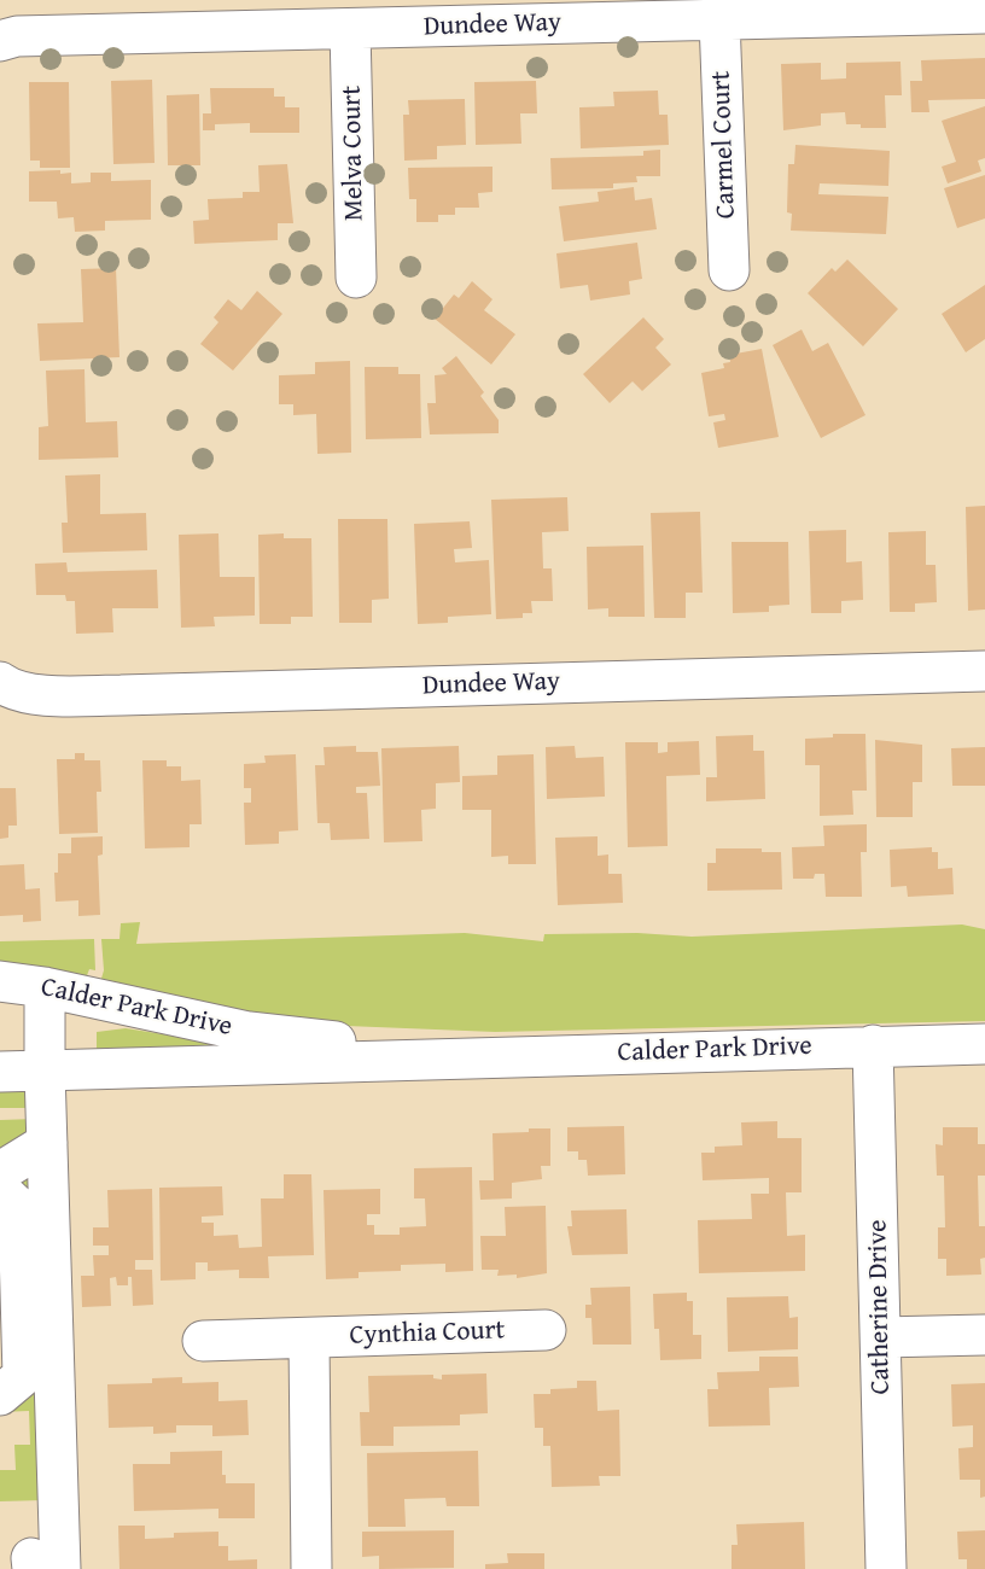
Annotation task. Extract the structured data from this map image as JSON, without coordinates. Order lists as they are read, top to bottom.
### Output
{
  "streets": {
    "street": [
      "Dundee Way",
      "Carmel Court",
      "Melva Court",
      "Calder Park Drive",
      "Catherine Drive",
      "Cynthia Court"
    ]
  },
  "crossings": [
    ["Dundee Way", "Carmel Court"],
    ["Dundee Way", "Melva Court"],
    ["Calder Park Drive", "Catherine Drive"]
  ]
}
